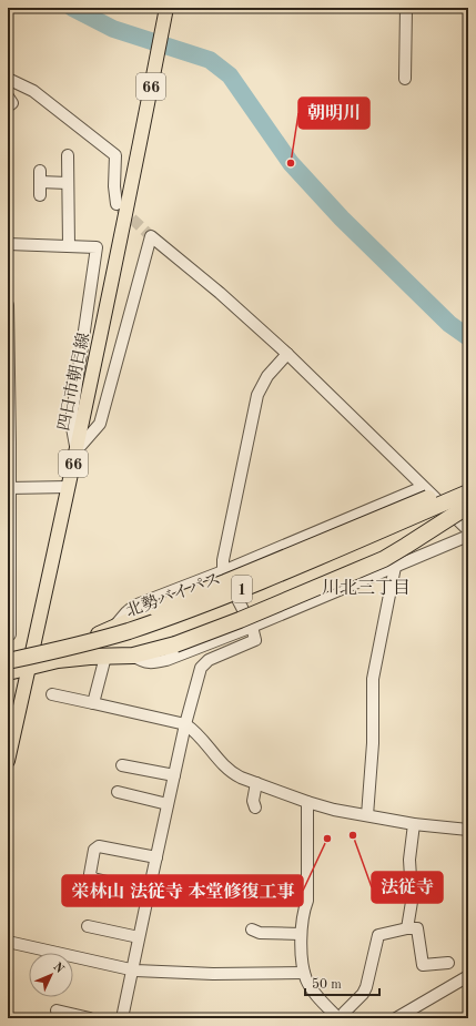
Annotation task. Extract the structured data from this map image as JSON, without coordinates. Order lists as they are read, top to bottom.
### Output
{
  "streets": {
    "highway": ["1", "北勢バイパス"],
    "main road": ["66", "四日市朝日線"]
  },
  "crossings": [
    ["四日市朝日線", "1"],
    ["1", "北勢バイパス"]
  ],
  "districts": ["川北三丁目"],
  "places": ["朝明川", "法従寺", "栄林山 法従寺 本堂修復工事"],
  "scale_bar": "50 m",
  "north": "top right"
}
